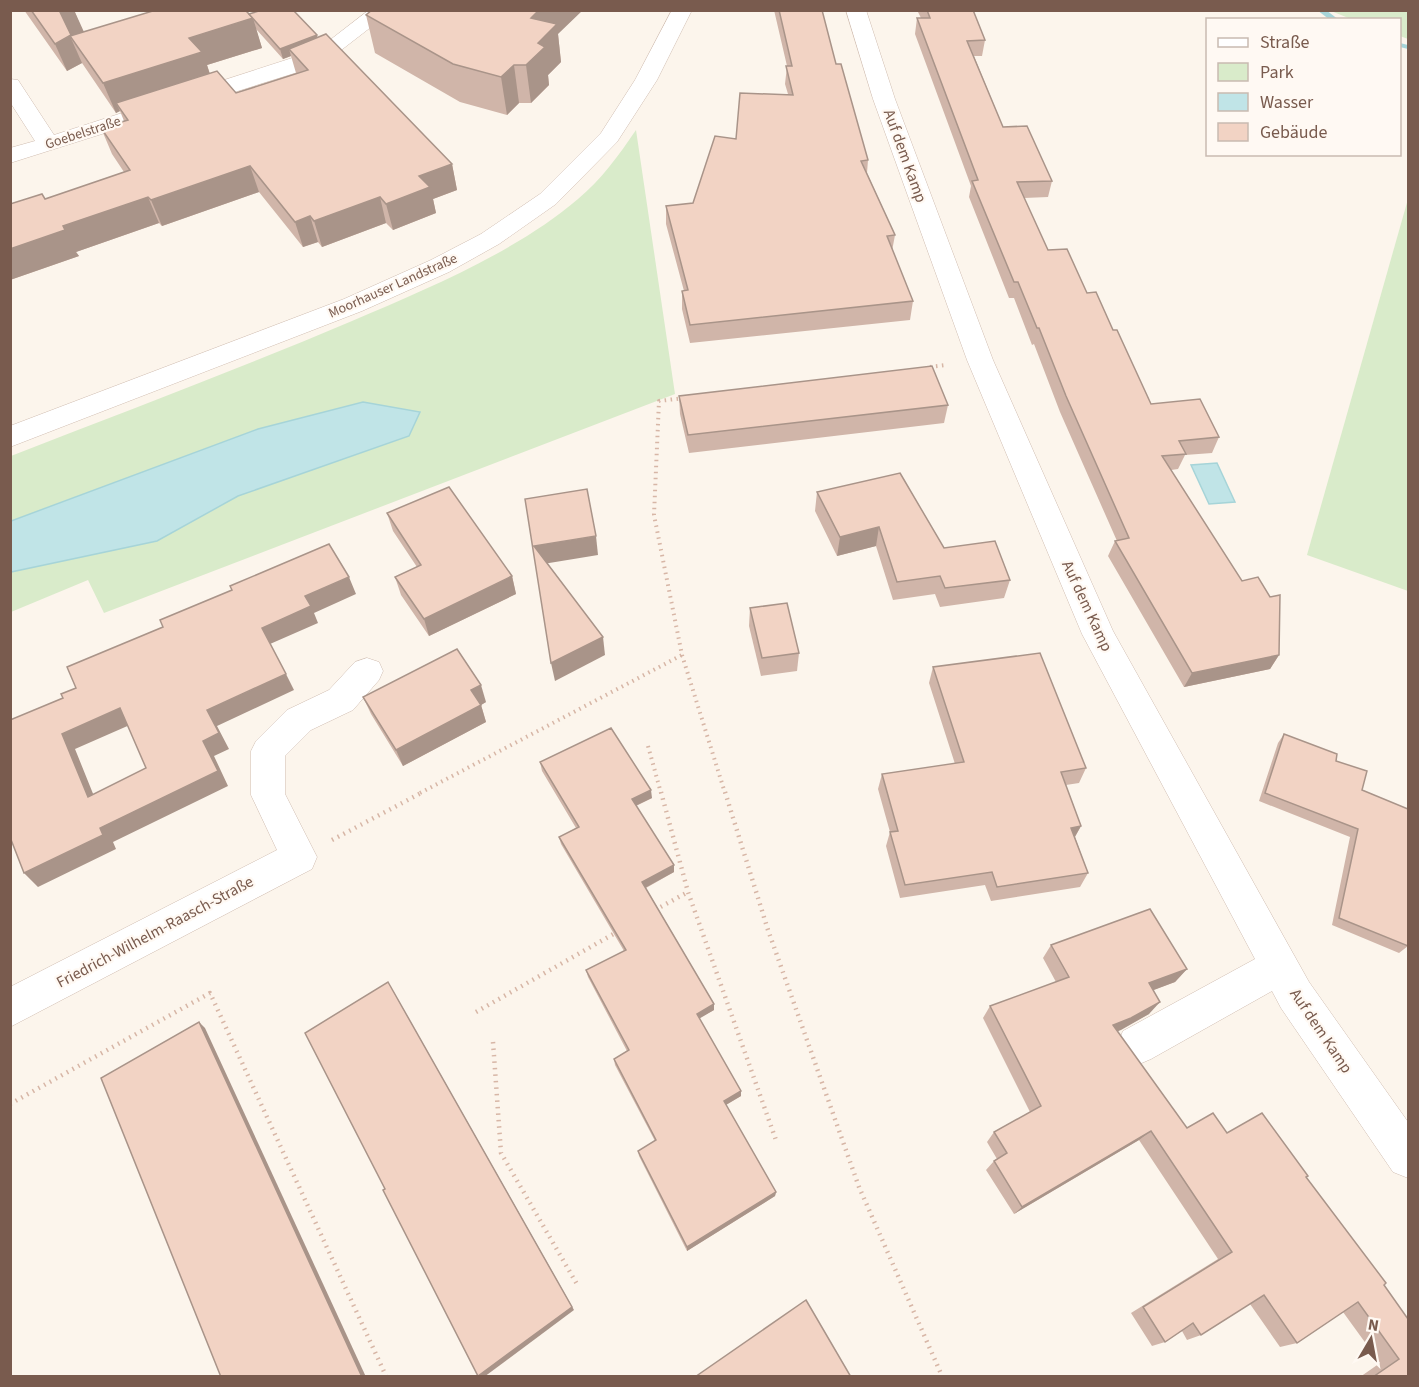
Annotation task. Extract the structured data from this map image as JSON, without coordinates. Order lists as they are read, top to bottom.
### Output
{
  "streets": {
    "street": [
      "Goebelstraße",
      "Auf dem Kamp",
      "Moorhauser Landstraße",
      "Friedrich-Wilhelm-Raasch-Straße"
    ]
  },
  "legend": [
    "Straße",
    "Park",
    "Wasser",
    "Gebäude"
  ],
  "north": "top"
}
